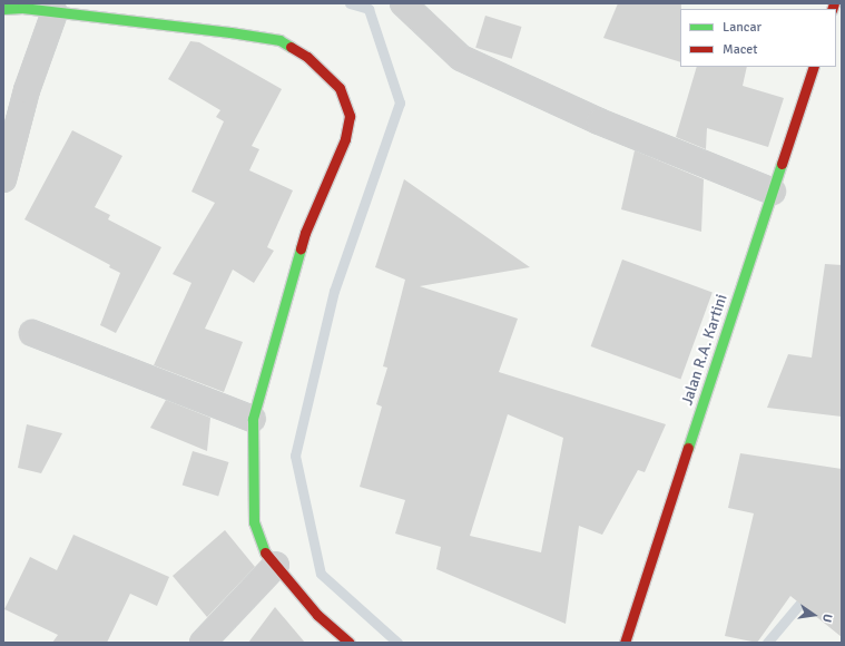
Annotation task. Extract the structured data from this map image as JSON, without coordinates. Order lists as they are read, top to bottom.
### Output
{
  "streets": {
    "street": ["Jalan R.A. Kartini"]
  },
  "legend": ["Lancar", "Macet"],
  "north": "right"
}
